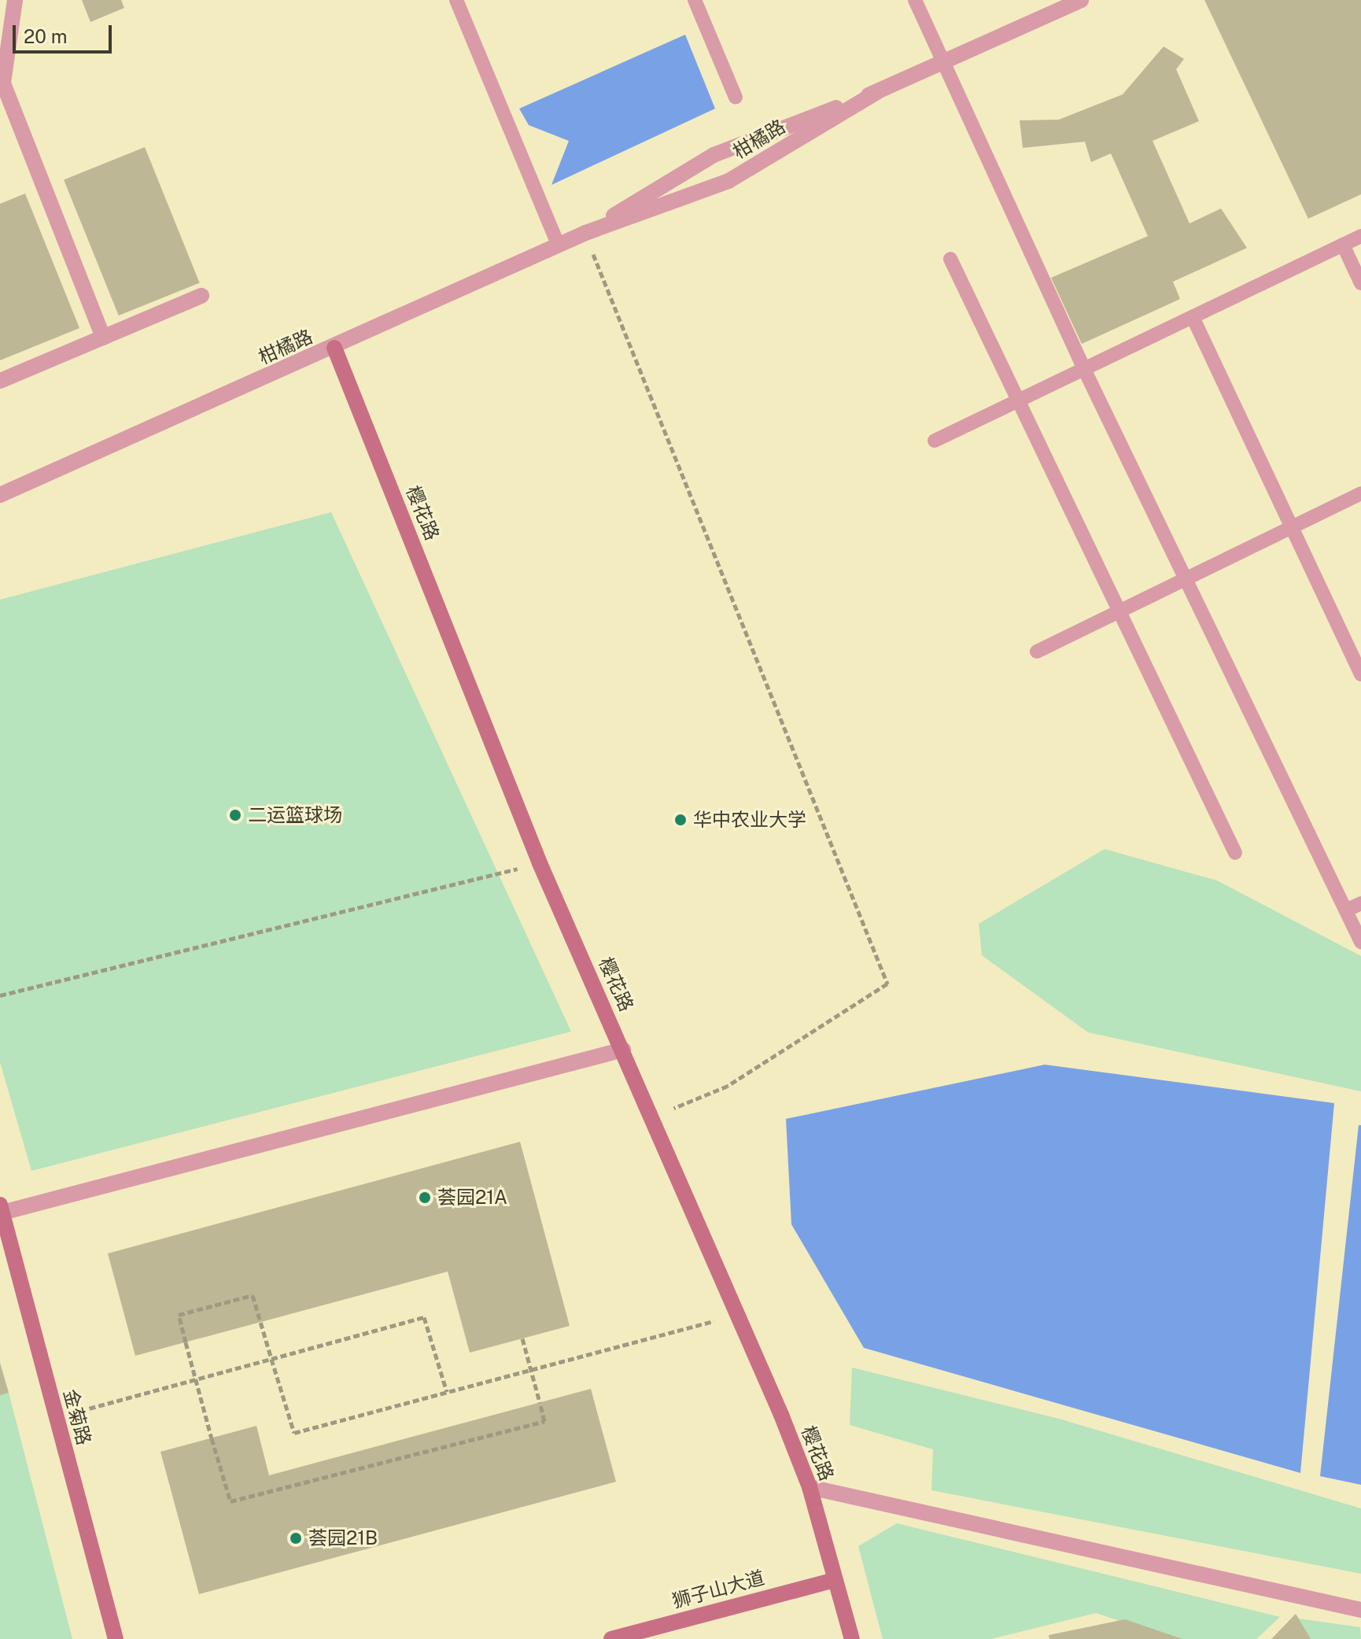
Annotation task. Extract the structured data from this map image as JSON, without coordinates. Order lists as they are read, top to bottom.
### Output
{
  "streets": {
    "street": [
      "柑橘路",
      "樱花路",
      "金菊路",
      "狮子山大道"
    ]
  },
  "crossings": [
    ["柑橘路", "樱花路"],
    ["樱花路", "狮子山大道"]
  ],
  "places": [
    "二运篮球场",
    "华中农业大学",
    "荟园21A",
    "荟园21B"
  ],
  "scale_bar": "20 m"
}
